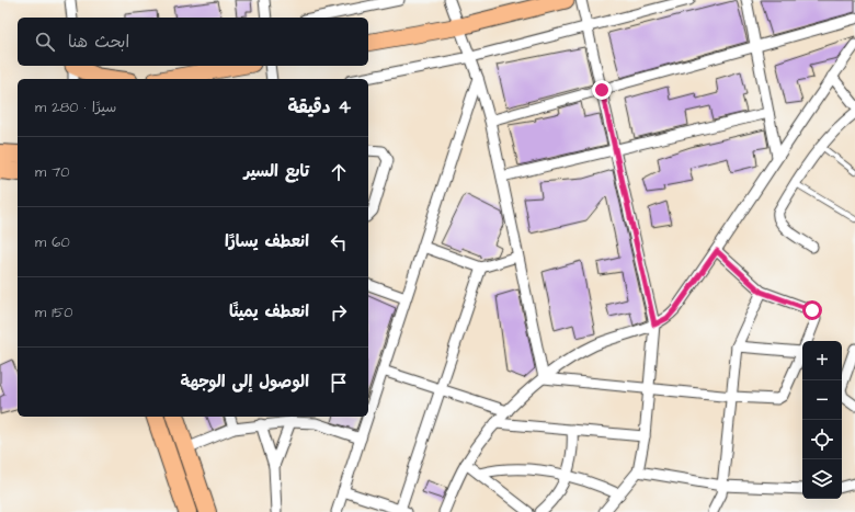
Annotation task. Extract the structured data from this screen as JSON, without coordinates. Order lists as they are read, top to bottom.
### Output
{
  "page": {
    "search": "ابحث هنا",
    "heading": ["4 دقيقة", "سيرًا · 280 m"],
    "list": [
      ["تابع السير", "70 m"],
      ["انعطف يسارًا", "60 m"],
      ["انعطف يمينًا", "150 m"],
      "الوصول إلى الوجهة"
    ],
    "map_buttons": ["+", "−"]
  }
}
